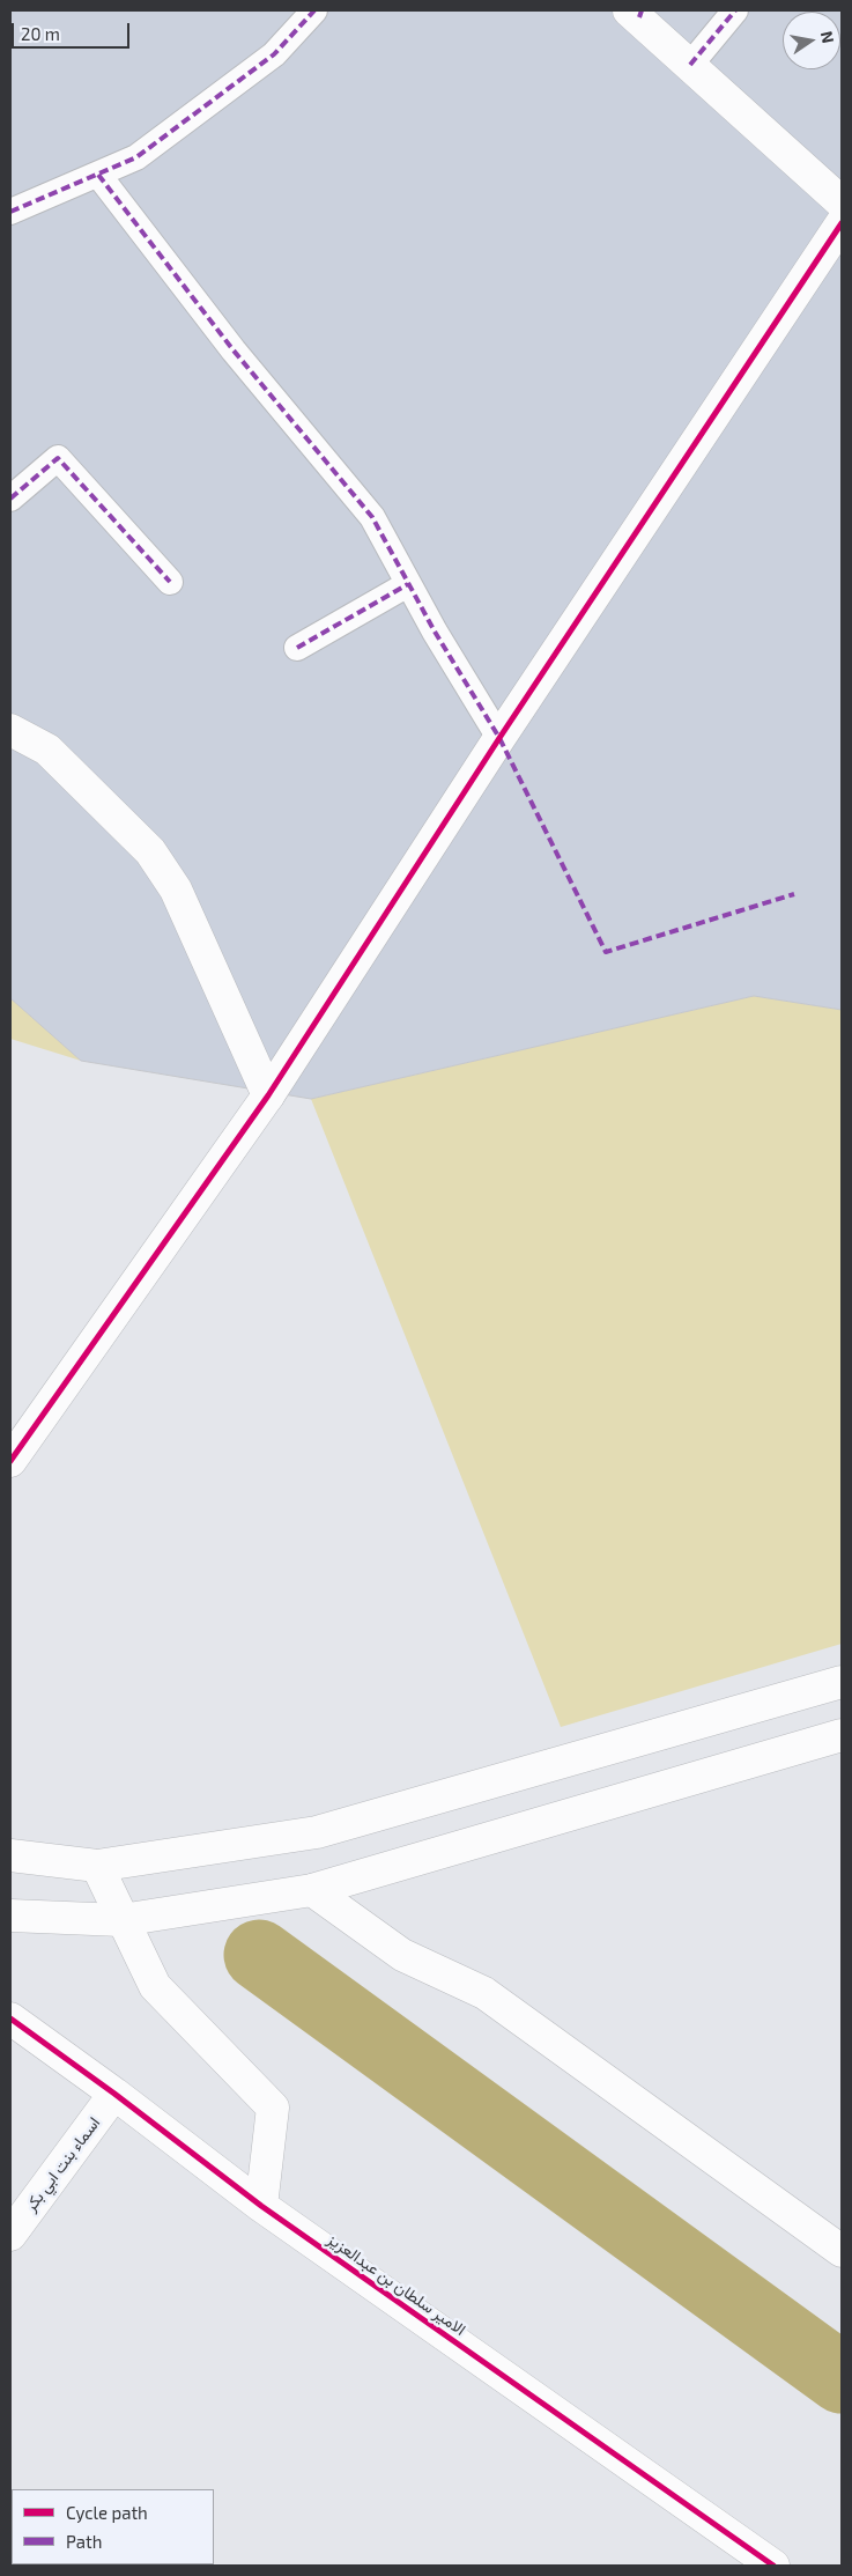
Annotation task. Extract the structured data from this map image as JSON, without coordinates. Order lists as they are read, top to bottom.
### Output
{
  "streets": {
    "street": ["اسماء بنت ابي بكر", "الامير سلطان بن عبدالعزيز"]
  },
  "crossings": [
    ["اسماء بنت ابي بكر", "الامير سلطان بن عبدالعزيز"]
  ],
  "legend": ["Cycle path", "Path"],
  "scale_bar": "20 m",
  "north": "right"
}
